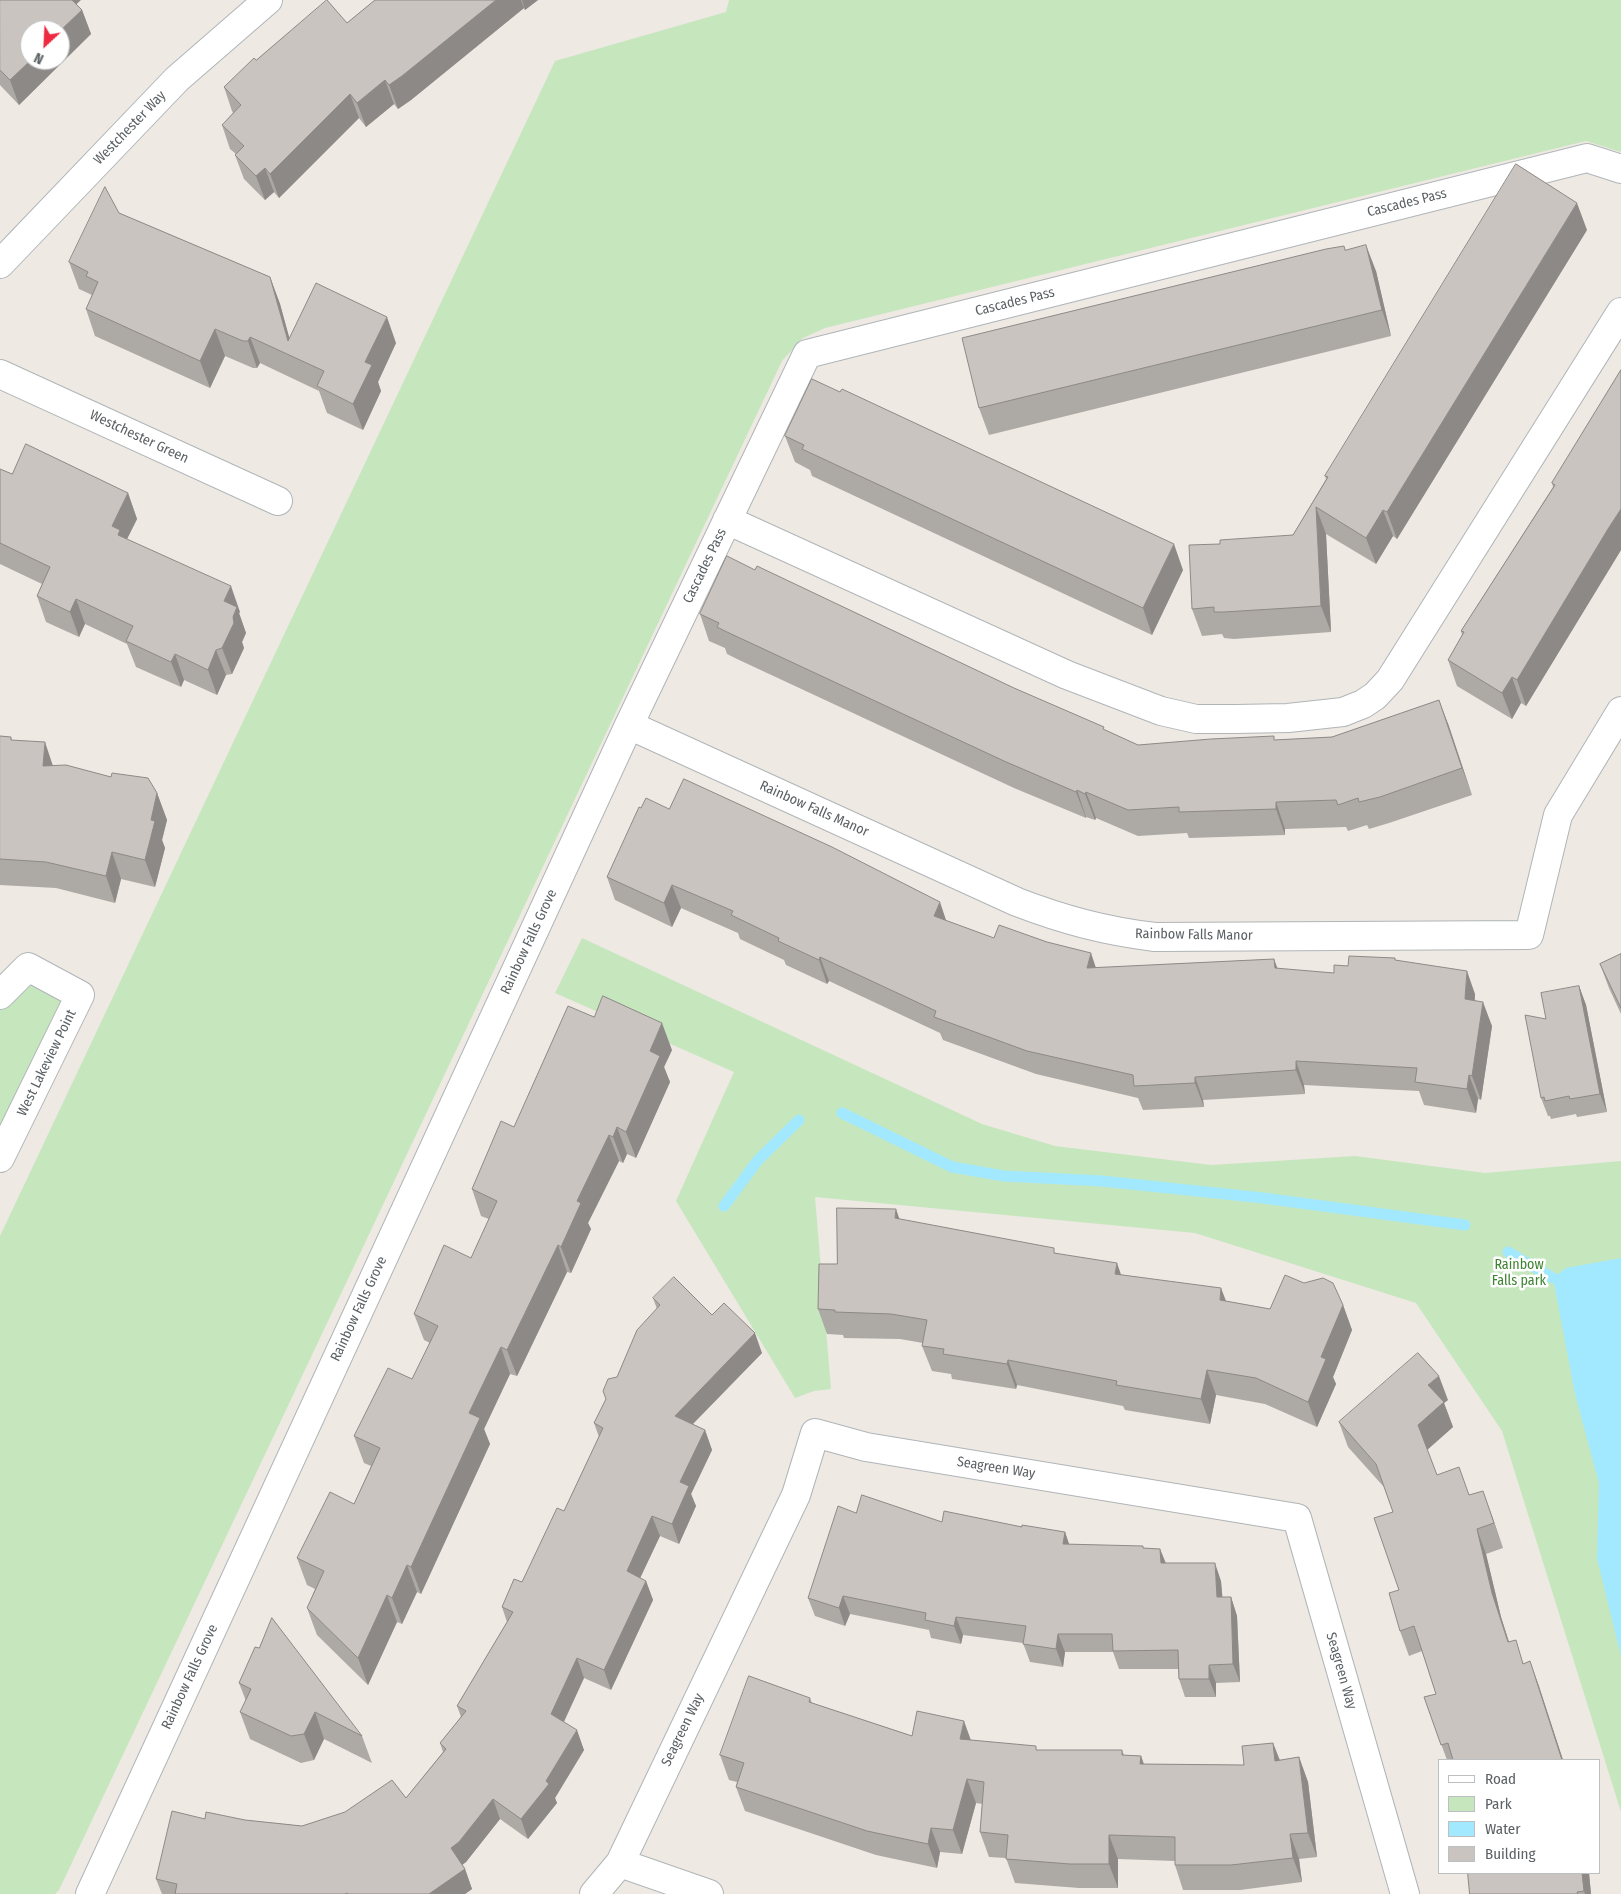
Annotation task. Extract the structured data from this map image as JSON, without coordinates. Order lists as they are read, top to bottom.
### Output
{
  "streets": {
    "street": [
      "Westchester Way",
      "Cascades Pass",
      "Westchester Green",
      "Rainbow Falls Manor",
      "Rainbow Falls Grove",
      "West Lakeview Point",
      "Seagreen Way"
    ]
  },
  "crossings": [
    ["Cascades Pass", "Rainbow Falls Manor"],
    ["Cascades Pass", "Rainbow Falls Grove"],
    ["Rainbow Falls Manor", "Rainbow Falls Grove"]
  ],
  "parks": ["Rainbow Falls park"],
  "legend": [
    "Road",
    "Park",
    "Water",
    "Building"
  ],
  "north": "bottom left"
}
